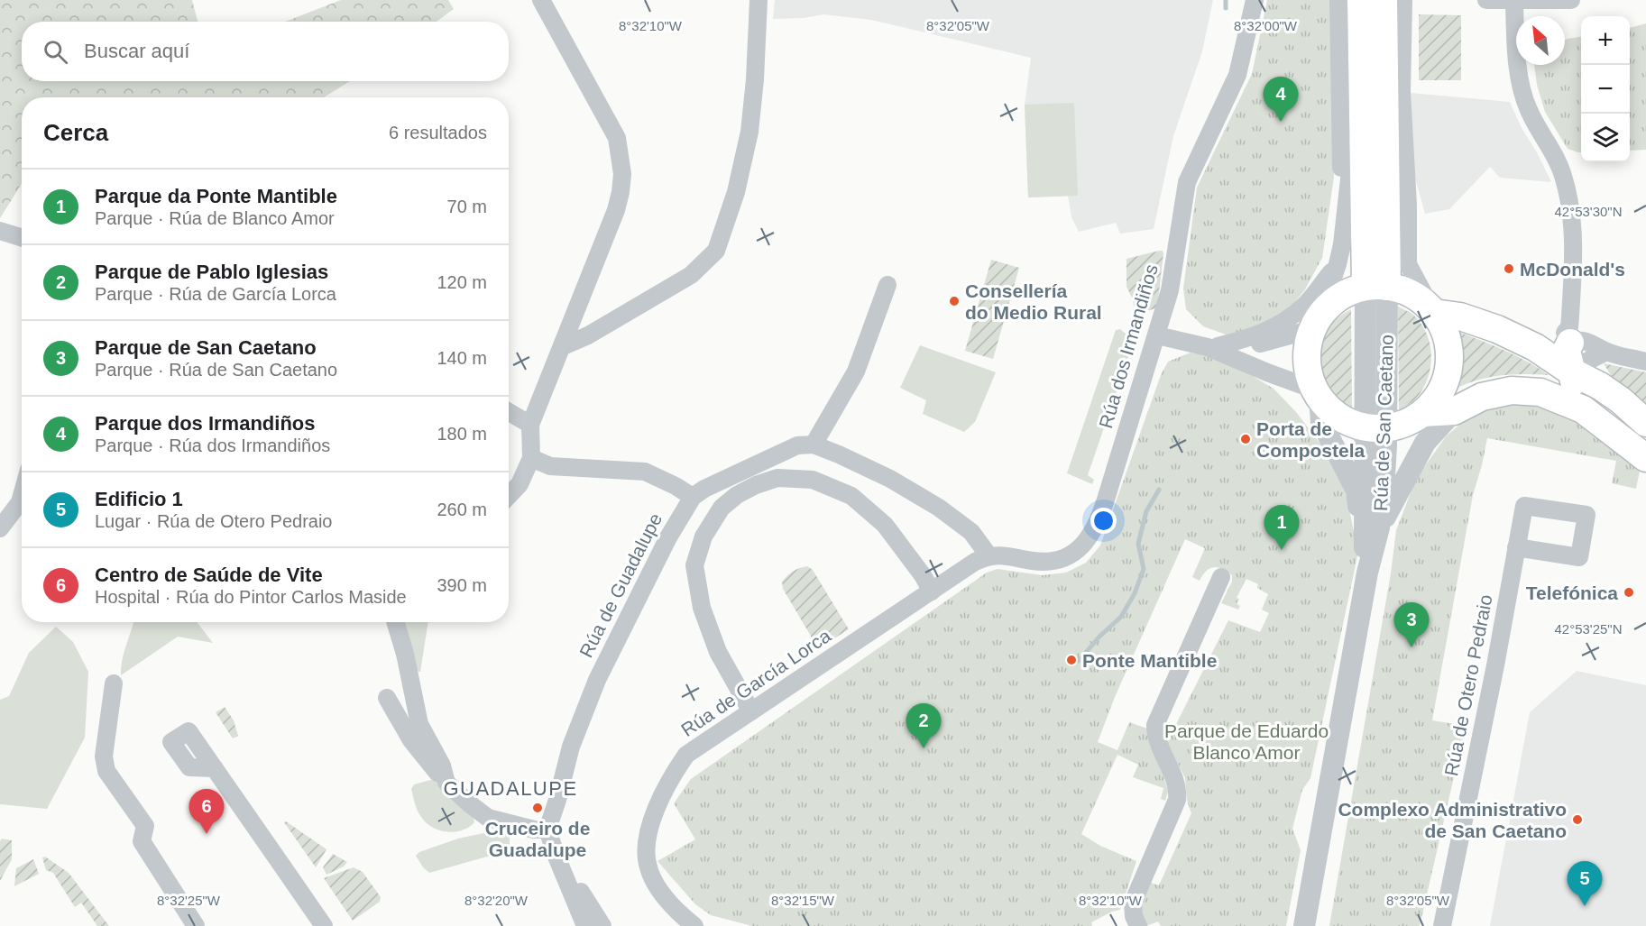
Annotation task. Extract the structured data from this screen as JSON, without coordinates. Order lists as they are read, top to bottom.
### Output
{
  "streets": {
    "street": [
      "Rúa dos Irmandiños",
      "Rúa de San Caetano",
      "Rúa de Guadalupe",
      "Rúa de García Lorca",
      "Rúa de Otero Pedraio"
    ]
  },
  "crossings": [
    ["Rúa dos Irmandiños", "Rúa de García Lorca"]
  ],
  "districts": ["GUADALUPE"],
  "parks": ["Parque de Eduardo Blanco Amor"],
  "places": [
    "McDonald's",
    "Consellería do Medio Rural",
    "Porta de Compostela",
    "Telefónica",
    "Ponte Mantible",
    "Cruceiro de Guadalupe",
    "Complexo Administrativo de San Caetano"
  ],
  "north": "top left",
  "page": {
    "map_buttons": ["+", "−"],
    "search": "Buscar aquí",
    "pins": [
      "4",
      "1",
      "3",
      "2",
      "6",
      "5"
    ],
    "heading": ["Cerca", "6 resultados"],
    "list": [
      {
        "mark": "1",
        "name": "Parque da Ponte Mantible",
        "note": "Parque · Rúa de Blanco Amor",
        "value": "70 m"
      },
      {
        "mark": "2",
        "name": "Parque de Pablo Iglesias",
        "note": "Parque · Rúa de García Lorca",
        "value": "120 m"
      },
      {
        "mark": "3",
        "name": "Parque de San Caetano",
        "note": "Parque · Rúa de San Caetano",
        "value": "140 m"
      },
      {
        "mark": "4",
        "name": "Parque dos Irmandiños",
        "note": "Parque · Rúa dos Irmandiños",
        "value": "180 m"
      },
      {
        "mark": "5",
        "name": "Edificio 1",
        "note": "Lugar · Rúa de Otero Pedraio",
        "value": "260 m"
      },
      {
        "mark": "6",
        "name": "Centro de Saúde de Vite",
        "note": "Hospital · Rúa do Pintor Carlos Maside",
        "value": "390 m"
      }
    ]
  },
  "coordinates": [
    "8°32'10\"W",
    "8°32'05\"W",
    "8°32'00\"W",
    "42°53'30\"N",
    "42°53'25\"N",
    "8°32'25\"W",
    "8°32'20\"W",
    "8°32'15\"W"
  ]
}
